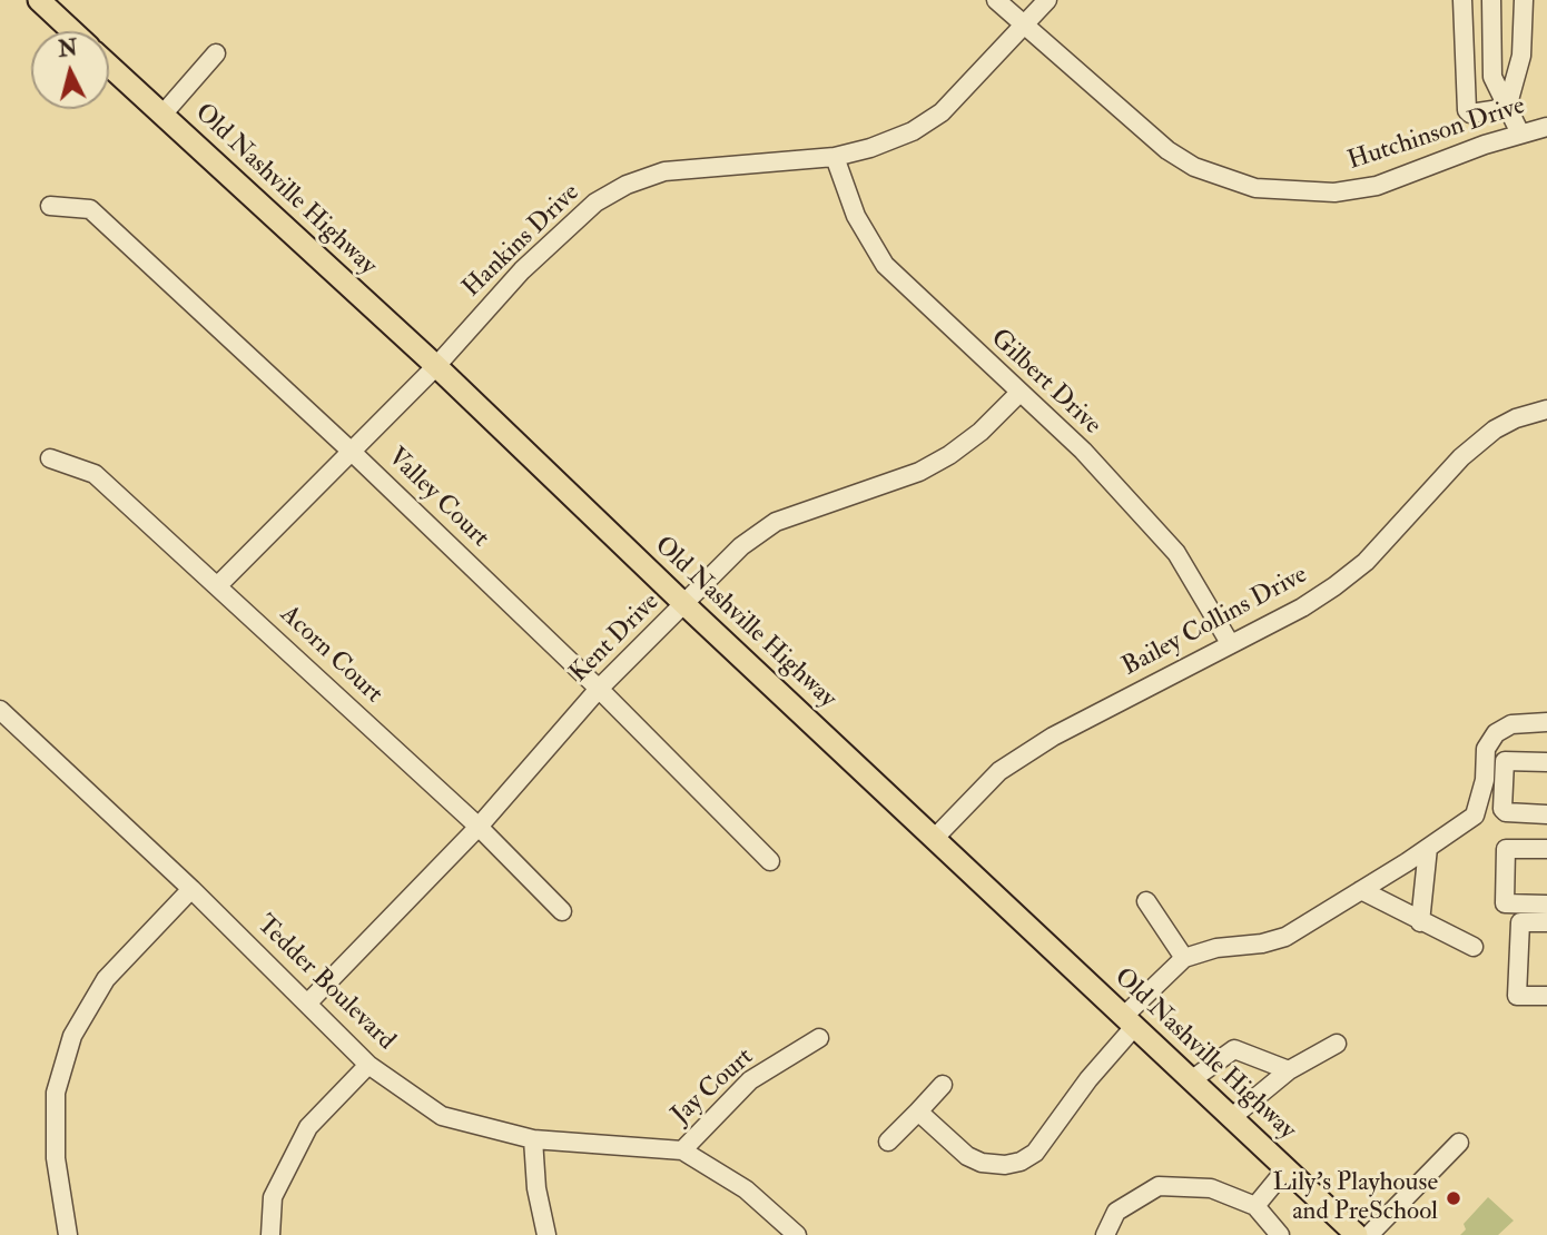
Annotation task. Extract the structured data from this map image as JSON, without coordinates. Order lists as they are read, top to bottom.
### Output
{
  "streets": {
    "main road": ["Old Nashville Highway"],
    "street": [
      "Hutchinson Drive",
      "Hankins Drive",
      "Gilbert Drive",
      "Valley Court",
      "Bailey Collins Drive",
      "Kent Drive",
      "Acorn Court",
      "Tedder Boulevard",
      "Jay Court"
    ]
  },
  "crossings": [
    ["Hutchinson Drive", "Hankins Drive"],
    ["Old Nashville Highway", "Hankins Drive"],
    ["Old Nashville Highway", "Bailey Collins Drive"],
    ["Old Nashville Highway", "Kent Drive"],
    ["Hankins Drive", "Gilbert Drive"],
    ["Hankins Drive", "Valley Court"],
    ["Hankins Drive", "Acorn Court"],
    ["Gilbert Drive", "Bailey Collins Drive"],
    ["Gilbert Drive", "Kent Drive"],
    ["Valley Court", "Kent Drive"],
    ["Kent Drive", "Acorn Court"],
    ["Kent Drive", "Tedder Boulevard"],
    ["Tedder Boulevard", "Jay Court"]
  ],
  "places": ["Lily's Playhouse and PreSchool"],
  "north": "top"
}
